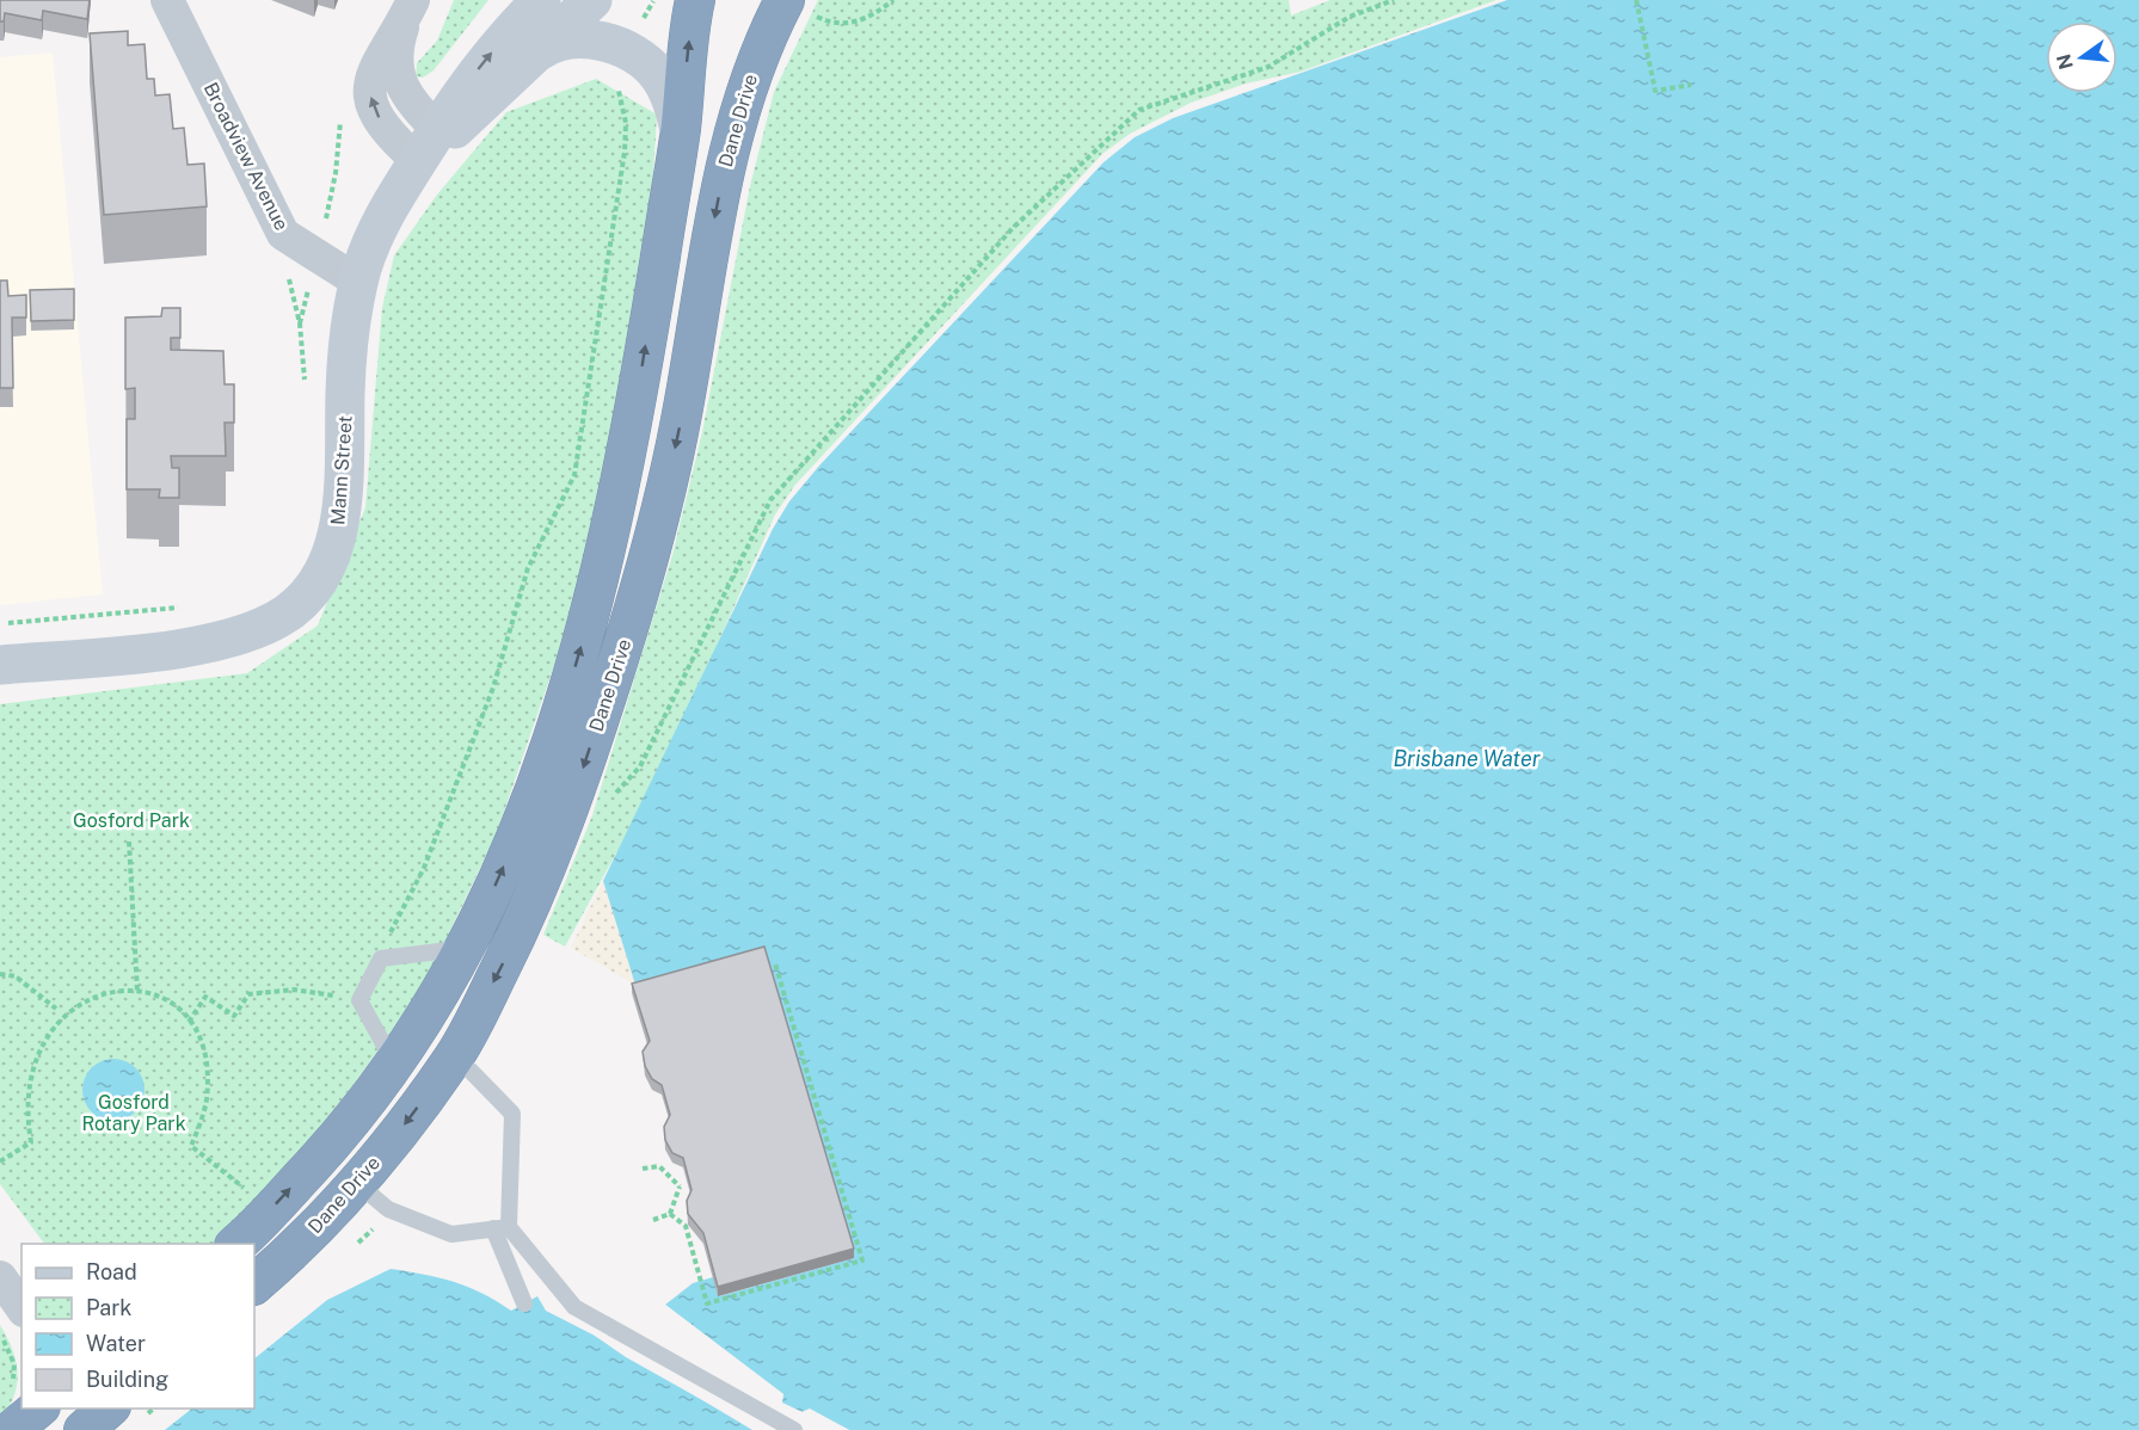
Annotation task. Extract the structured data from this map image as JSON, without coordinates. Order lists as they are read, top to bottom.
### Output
{
  "streets": {
    "highway": ["Dane Drive"],
    "street": ["Broadview Avenue", "Mann Street"]
  },
  "crossings": [
    ["Broadview Avenue", "Mann Street"]
  ],
  "water": ["Brisbane Water"],
  "parks": ["Gosford Park", "Gosford Rotary Park"],
  "legend": [
    "Road",
    "Park",
    "Water",
    "Building"
  ],
  "north": "left"
}
